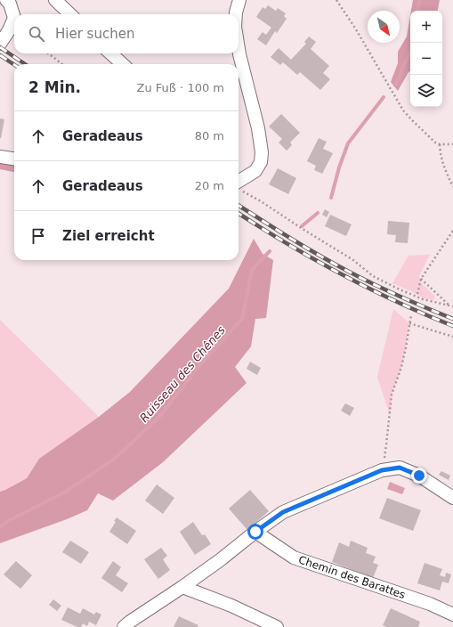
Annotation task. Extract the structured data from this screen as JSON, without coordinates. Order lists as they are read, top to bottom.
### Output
{
  "streets": {
    "street": ["Chemin des Barattes"]
  },
  "water": ["Ruisseau des Chênes"],
  "north": "bottom right",
  "page": {
    "map_buttons": ["+", "−"],
    "search": "Hier suchen",
    "heading": ["2 Min.", "Zu Fuß · 100 m"],
    "list": [
      ["Geradeaus", "80 m"],
      ["Geradeaus", "20 m"],
      "Ziel erreicht"
    ]
  }
}
